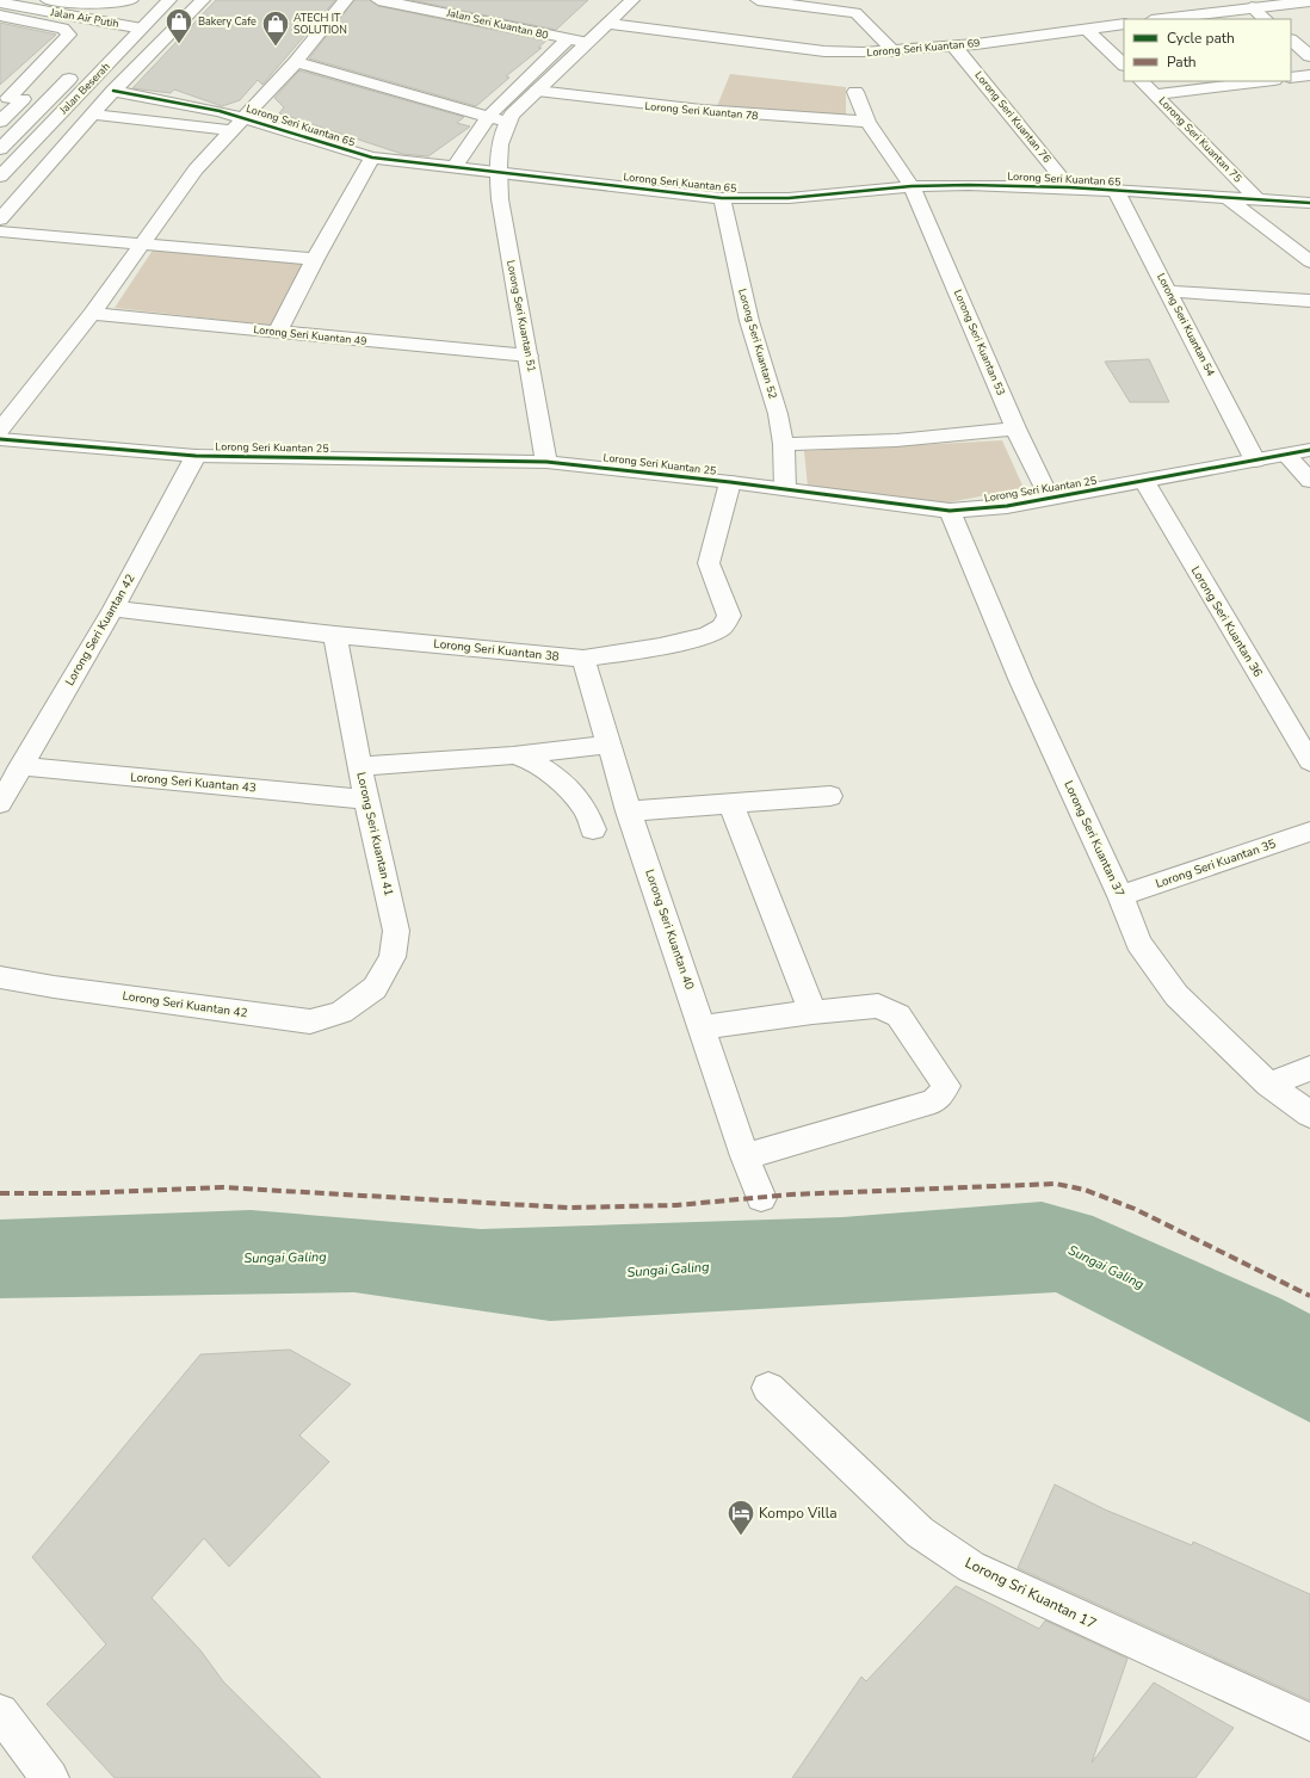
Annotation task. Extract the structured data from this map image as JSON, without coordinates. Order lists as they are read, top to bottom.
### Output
{
  "streets": {
    "main road": [
      "Jalan Air Putih",
      "Jalan Seri Kuantan 80",
      "Lorong Seri Kuantan 69",
      "Jalan Beserah",
      "Lorong Seri Kuantan 78",
      "Lorong Seri Kuantan 76",
      "Lorong Seri Kuantan 65",
      "Lorong Seri Kuantan 75",
      "Lorong Seri Kuantan 51",
      "Lorong Seri Kuantan 54",
      "Lorong Seri Kuantan 49",
      "Lorong Seri Kuantan 53",
      "Lorong Seri Kuantan 52",
      "Lorong Seri Kuantan 25",
      "Lorong Seri Kuantan 36",
      "Lorong Seri Kuantan 42",
      "Lorong Seri Kuantan 38",
      "Lorong Seri Kuantan 43",
      "Lorong Seri Kuantan 41",
      "Lorong Seri Kuantan 37",
      "Lorong Seri Kuantan 35",
      "Lorong Seri Kuantan 40",
      "Lorong Sri Kuantan 17"
    ]
  },
  "crossings": [
    ["Jalan Air Putih", "Jalan Beserah"],
    ["Lorong Seri Kuantan 69", "Lorong Seri Kuantan 76"],
    ["Lorong Seri Kuantan 78", "Lorong Seri Kuantan 53"],
    ["Lorong Seri Kuantan 76", "Lorong Seri Kuantan 65"],
    ["Lorong Seri Kuantan 65", "Lorong Seri Kuantan 75"],
    ["Lorong Seri Kuantan 65", "Lorong Seri Kuantan 51"],
    ["Lorong Seri Kuantan 65", "Lorong Seri Kuantan 54"],
    ["Lorong Seri Kuantan 65", "Lorong Seri Kuantan 53"],
    ["Lorong Seri Kuantan 65", "Lorong Seri Kuantan 52"],
    ["Lorong Seri Kuantan 51", "Lorong Seri Kuantan 49"],
    ["Lorong Seri Kuantan 51", "Lorong Seri Kuantan 25"],
    ["Lorong Seri Kuantan 54", "Lorong Seri Kuantan 25"],
    ["Lorong Seri Kuantan 53", "Lorong Seri Kuantan 25"],
    ["Lorong Seri Kuantan 52", "Lorong Seri Kuantan 25"],
    ["Lorong Seri Kuantan 25", "Lorong Seri Kuantan 36"],
    ["Lorong Seri Kuantan 25", "Lorong Seri Kuantan 42"],
    ["Lorong Seri Kuantan 25", "Lorong Seri Kuantan 38"],
    ["Lorong Seri Kuantan 25", "Lorong Seri Kuantan 37"],
    ["Lorong Seri Kuantan 42", "Lorong Seri Kuantan 38"],
    ["Lorong Seri Kuantan 42", "Lorong Seri Kuantan 43"],
    ["Lorong Seri Kuantan 42", "Lorong Seri Kuantan 41"],
    ["Lorong Seri Kuantan 38", "Lorong Seri Kuantan 41"],
    ["Lorong Seri Kuantan 38", "Lorong Seri Kuantan 40"],
    ["Lorong Seri Kuantan 43", "Lorong Seri Kuantan 41"],
    ["Lorong Seri Kuantan 37", "Lorong Seri Kuantan 35"]
  ],
  "water": ["Sungai Galing"],
  "places": {
    "shop": ["Bakery Cafe", "ATECH IT SOLUTION"],
    "hotel": ["Kompo Villa"]
  },
  "legend": ["Cycle path", "Path"]
}
